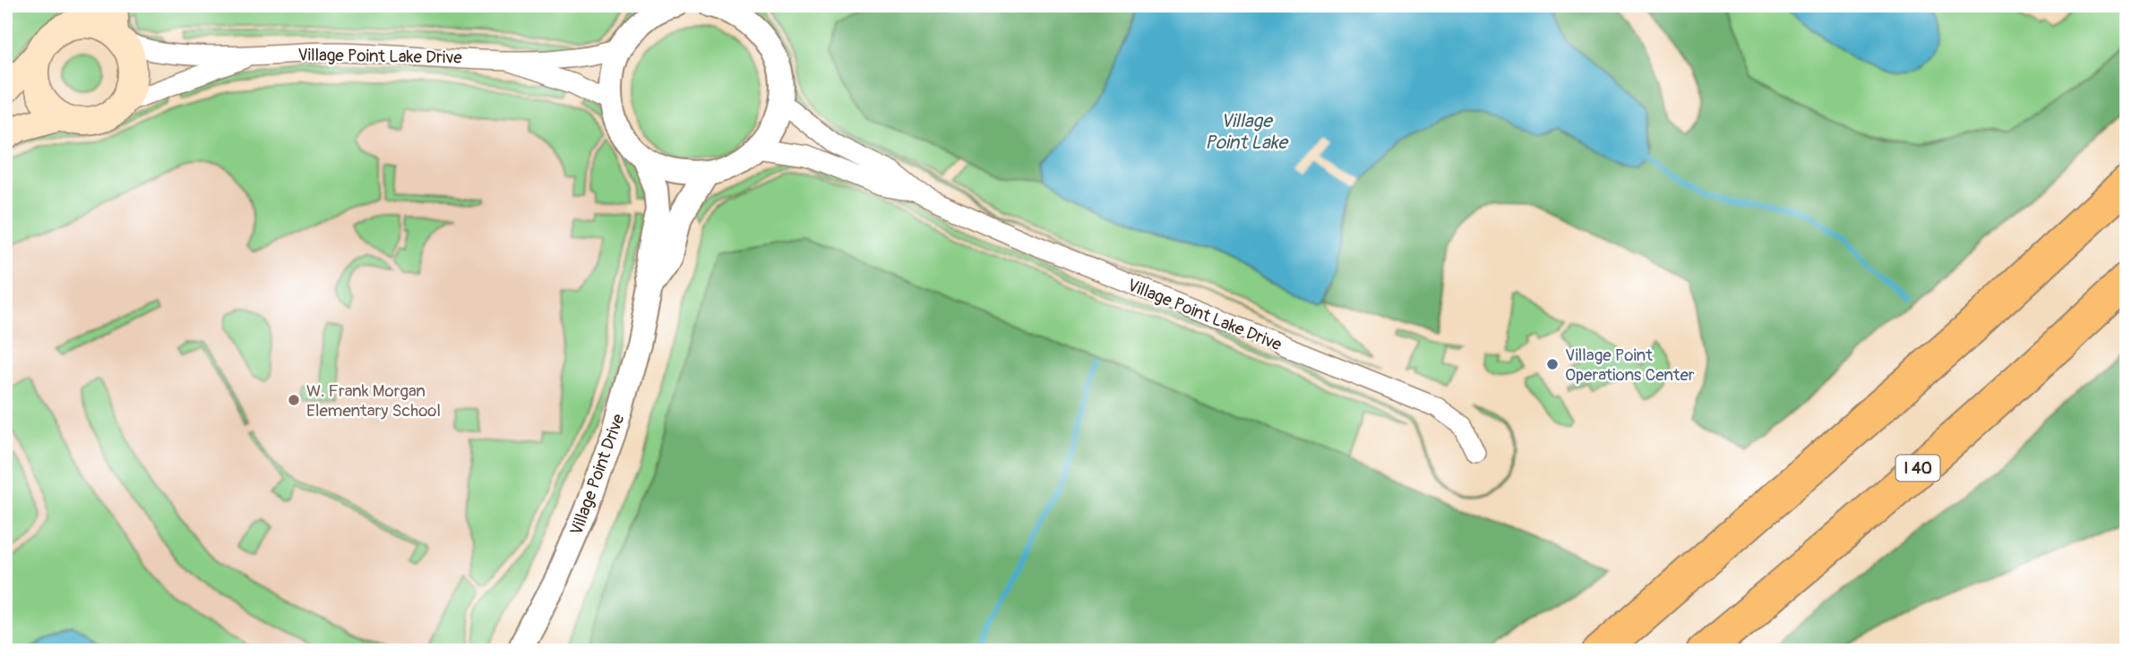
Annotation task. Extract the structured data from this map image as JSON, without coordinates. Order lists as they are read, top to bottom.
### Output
{
  "streets": {
    "highway": ["I 40"],
    "street": ["Village Point Lake Drive", "Village Point Drive"]
  },
  "water": ["Village Point Lake"],
  "places": ["Village Point Operations Center", "W. Frank Morgan Elementary School"]
}
